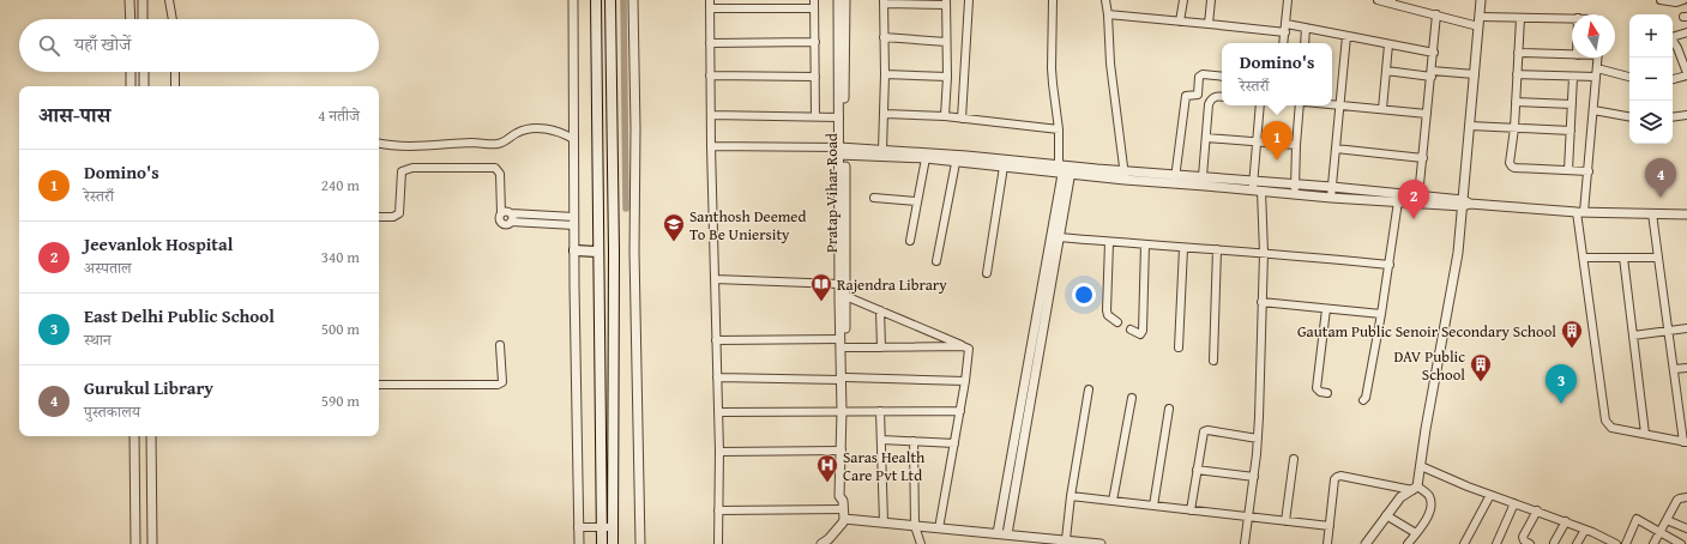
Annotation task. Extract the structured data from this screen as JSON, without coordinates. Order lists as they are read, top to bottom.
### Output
{
  "streets": {
    "street": ["Pratap Vihar Road"]
  },
  "places": {
    "school or university": ["Santhosh Deemed To Be Uniersity"],
    "library": ["Rajendra Library"],
    "building": ["Gautam Public Senoir Secondary School", "DAV Public School"],
    "hospital": ["Saras Health Care Pvt Ltd"]
  },
  "north": "top",
  "page": {
    "map_buttons": ["+", "−"],
    "search": "यहाँ खोजें",
    "popup": ["Domino's", "रेस्तराँ"],
    "heading": ["आस-पास", "4 नतीजे"],
    "pins": [
      "1",
      "4",
      "2",
      "3"
    ],
    "list": [
      {
        "mark": "1",
        "name": "Domino's",
        "note": "रेस्तराँ",
        "value": "240 m"
      },
      {
        "mark": "2",
        "name": "Jeevanlok Hospital",
        "note": "अस्पताल",
        "value": "340 m"
      },
      {
        "mark": "3",
        "name": "East Delhi Public School",
        "note": "स्थान",
        "value": "500 m"
      },
      {
        "mark": "4",
        "name": "Gurukul Library",
        "note": "पुस्तकालय",
        "value": "590 m"
      }
    ]
  }
}
